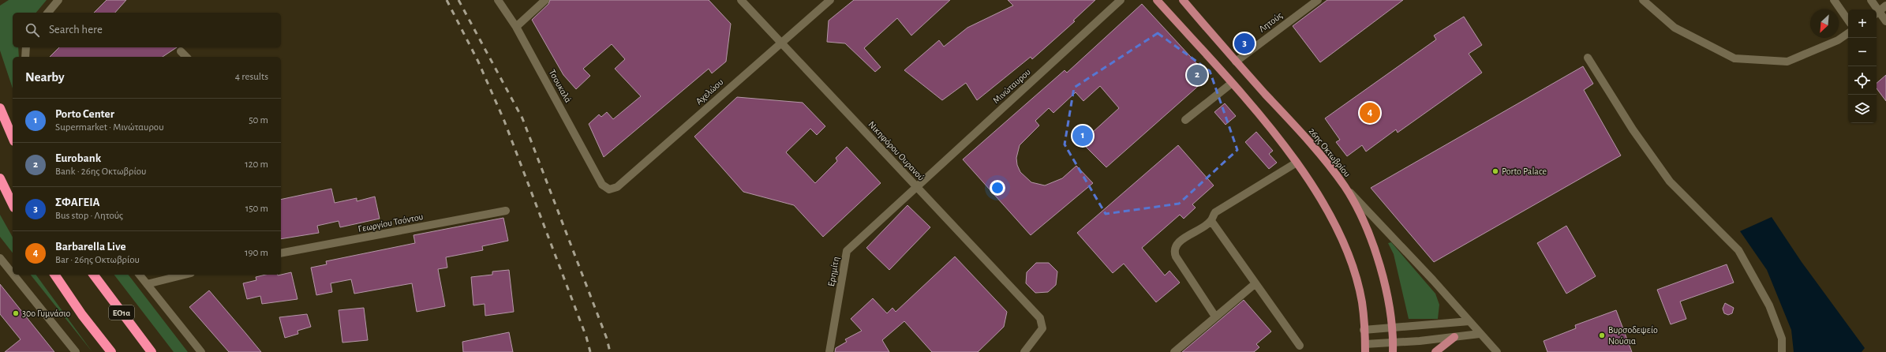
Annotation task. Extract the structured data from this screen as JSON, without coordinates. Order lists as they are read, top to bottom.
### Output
{
  "streets": {
    "highway": ["ΕΟ1α"],
    "main road": ["26ης Οκτωβρίου"],
    "street": [
      "Λητούς",
      "Τσουκαλά",
      "Μινώταυρου",
      "Αχελώου",
      "Νικηφόρου Ουρανού",
      "Γεωργίου Τσόντου",
      "Ερημίτη"
    ]
  },
  "crossings": [
    ["Λητούς", "26ης Οκτωβρίου"],
    ["Τσουκαλά", "Αχελώου"],
    ["Μινώταυρου", "Νικηφόρου Ουρανού"],
    ["Μινώταυρου", "Ερημίτη"],
    ["Αχελώου", "Νικηφόρου Ουρανού"],
    ["Νικηφόρου Ουρανού", "Ερημίτη"]
  ],
  "places": ["Porto Palace", "30ο Γυμνάσιο", "Βυρσοδεψείο Νούσια"],
  "north": "bottom left",
  "page": {
    "map_buttons": ["+", "−"],
    "search": "Search here",
    "pins": [
      "3",
      "2",
      "4",
      "1"
    ],
    "heading": ["Nearby", "4 results"],
    "list": [
      {
        "mark": "1",
        "name": "Porto Center",
        "note": "Supermarket · Μινώταυρου",
        "value": "50 m"
      },
      {
        "mark": "2",
        "name": "Eurobank",
        "note": "Bank · 26ης Οκτωβρίου",
        "value": "120 m"
      },
      {
        "mark": "3",
        "name": "ΣΦΑΓΕΙΑ",
        "note": "Bus stop · Λητούς",
        "value": "150 m"
      },
      {
        "mark": "4",
        "name": "Barbarella Live",
        "note": "Bar · 26ης Οκτωβρίου",
        "value": "190 m"
      }
    ]
  }
}
